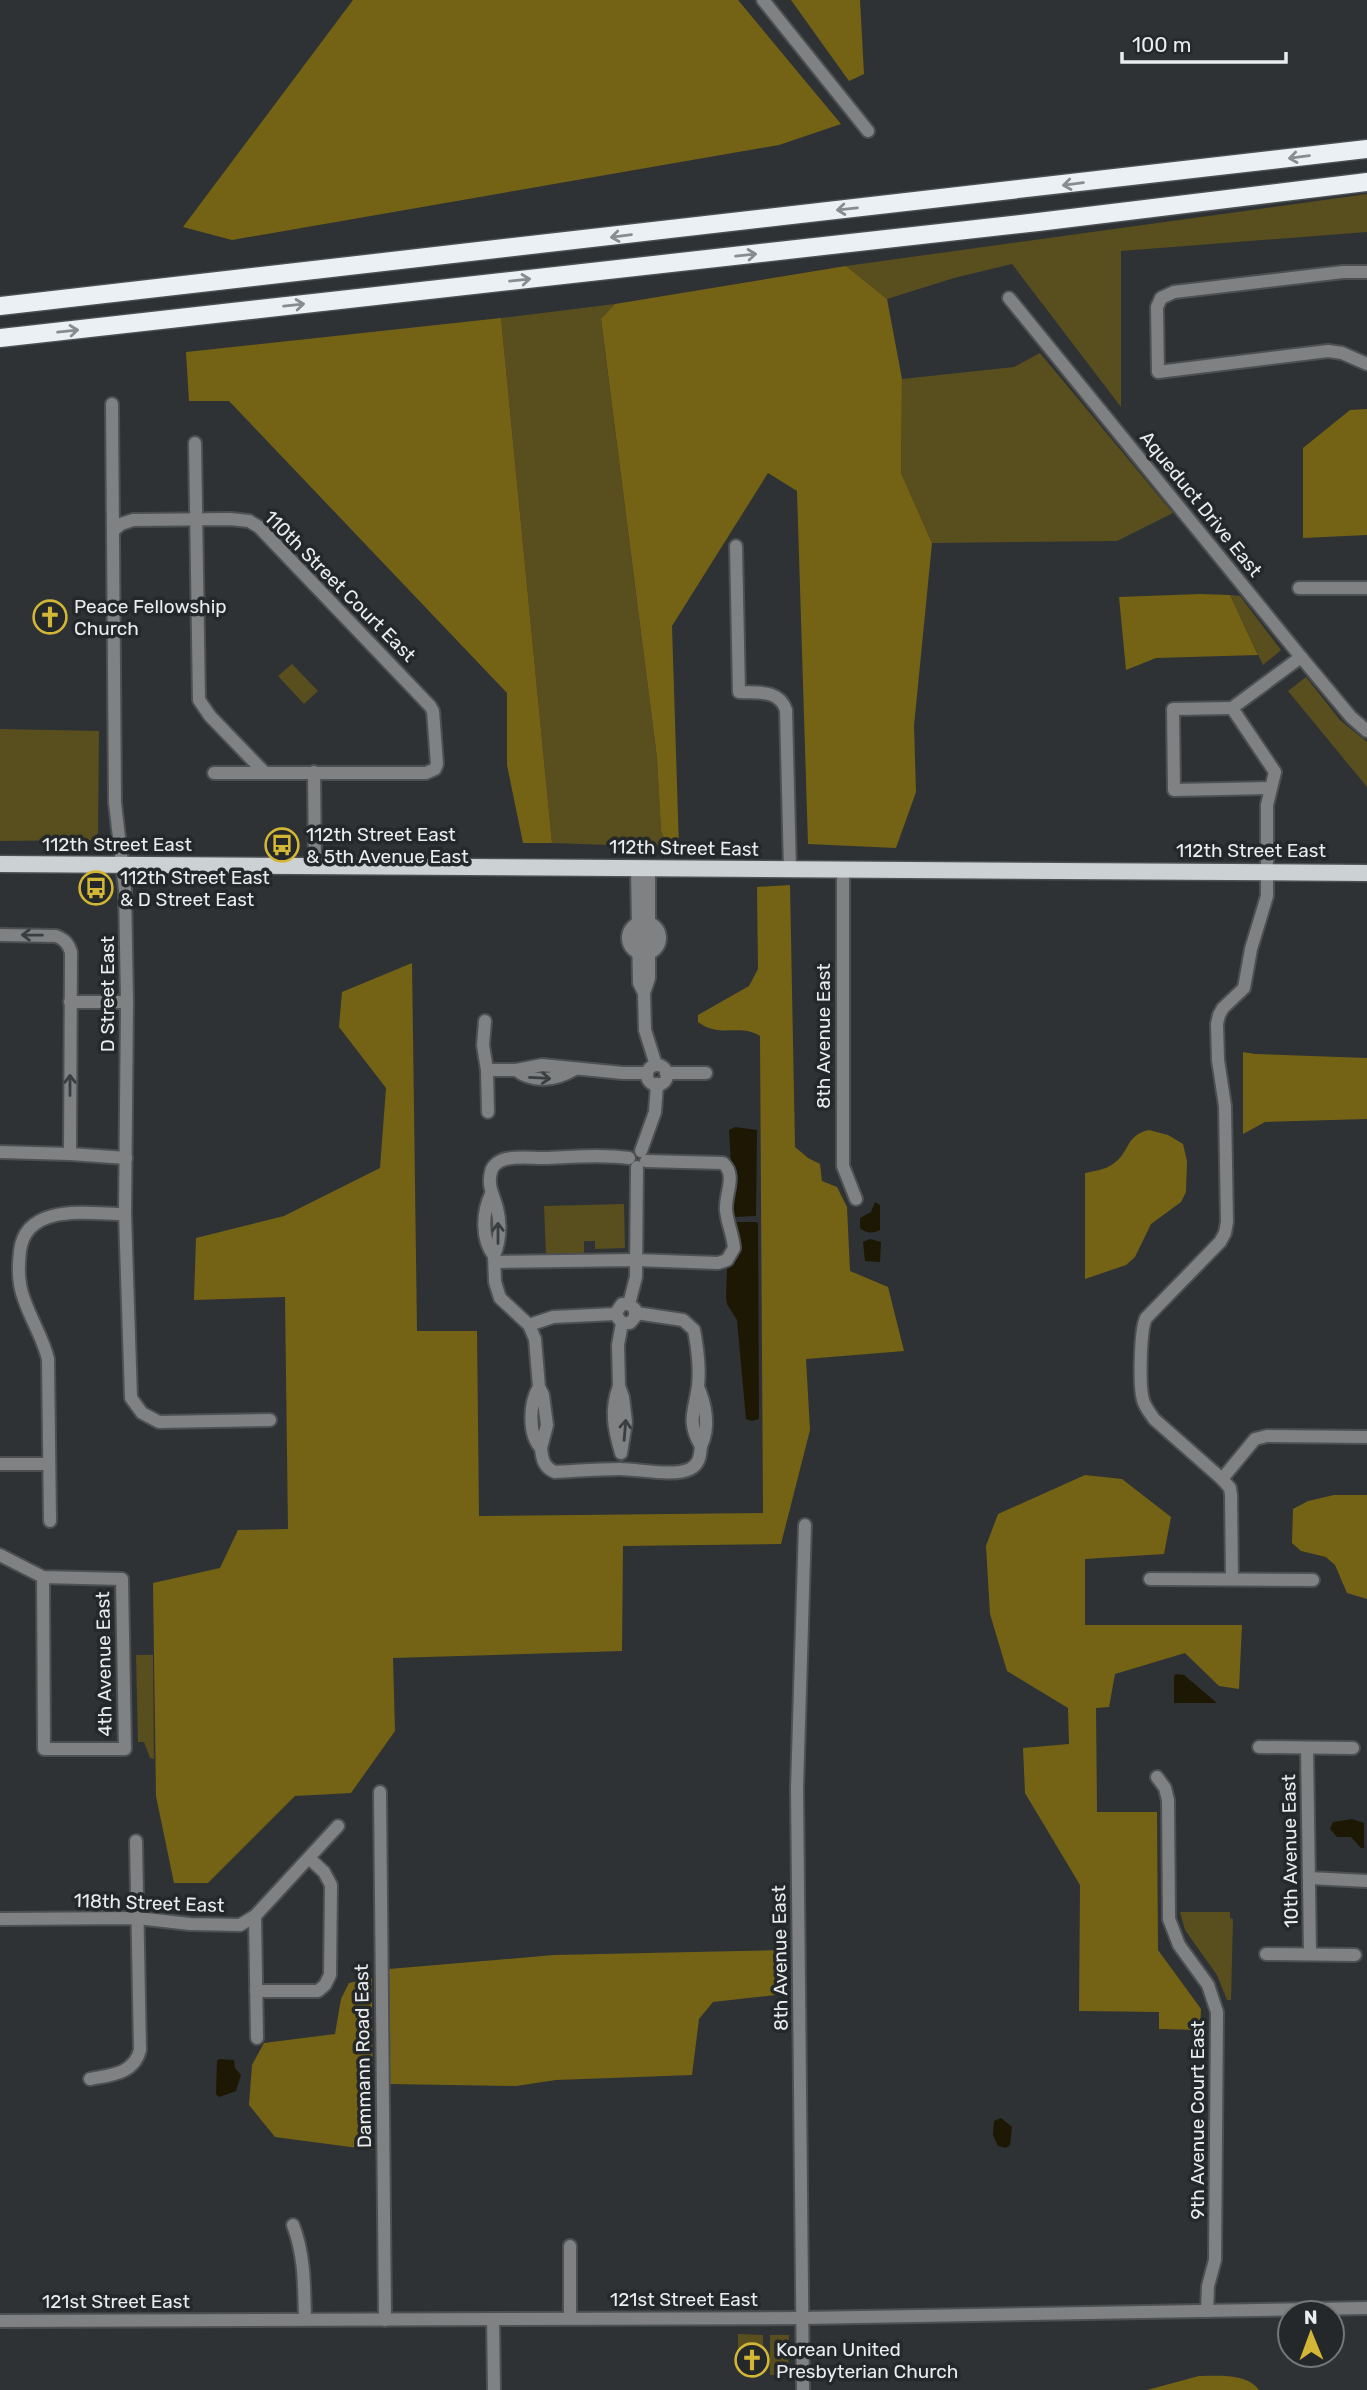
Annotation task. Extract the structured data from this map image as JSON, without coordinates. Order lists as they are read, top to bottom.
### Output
{
  "streets": {
    "main road": ["112th Street East"],
    "street": [
      "Aqueduct Drive East",
      "110th Street Court East",
      "D Street East",
      "8th Avenue East",
      "4th Avenue East",
      "10th Avenue East",
      "118th Street East",
      "Dammann Road East",
      "9th Avenue Court East",
      "121st Street East"
    ]
  },
  "crossings": [
    ["110th Street Court East", "D Street East"],
    ["112th Street East", "D Street East"],
    ["112th Street East", "8th Avenue East"],
    ["8th Avenue East", "121st Street East"],
    ["Dammann Road East", "121st Street East"],
    ["9th Avenue Court East", "121st Street East"]
  ],
  "places": {
    "church": ["Peace Fellowship Church", "Korean United Presbyterian Church"],
    "bus stop": ["112th Street East & 5th Avenue East", "112th Street East & D Street East"]
  },
  "scale_bar": "100 m",
  "north": "top"
}
